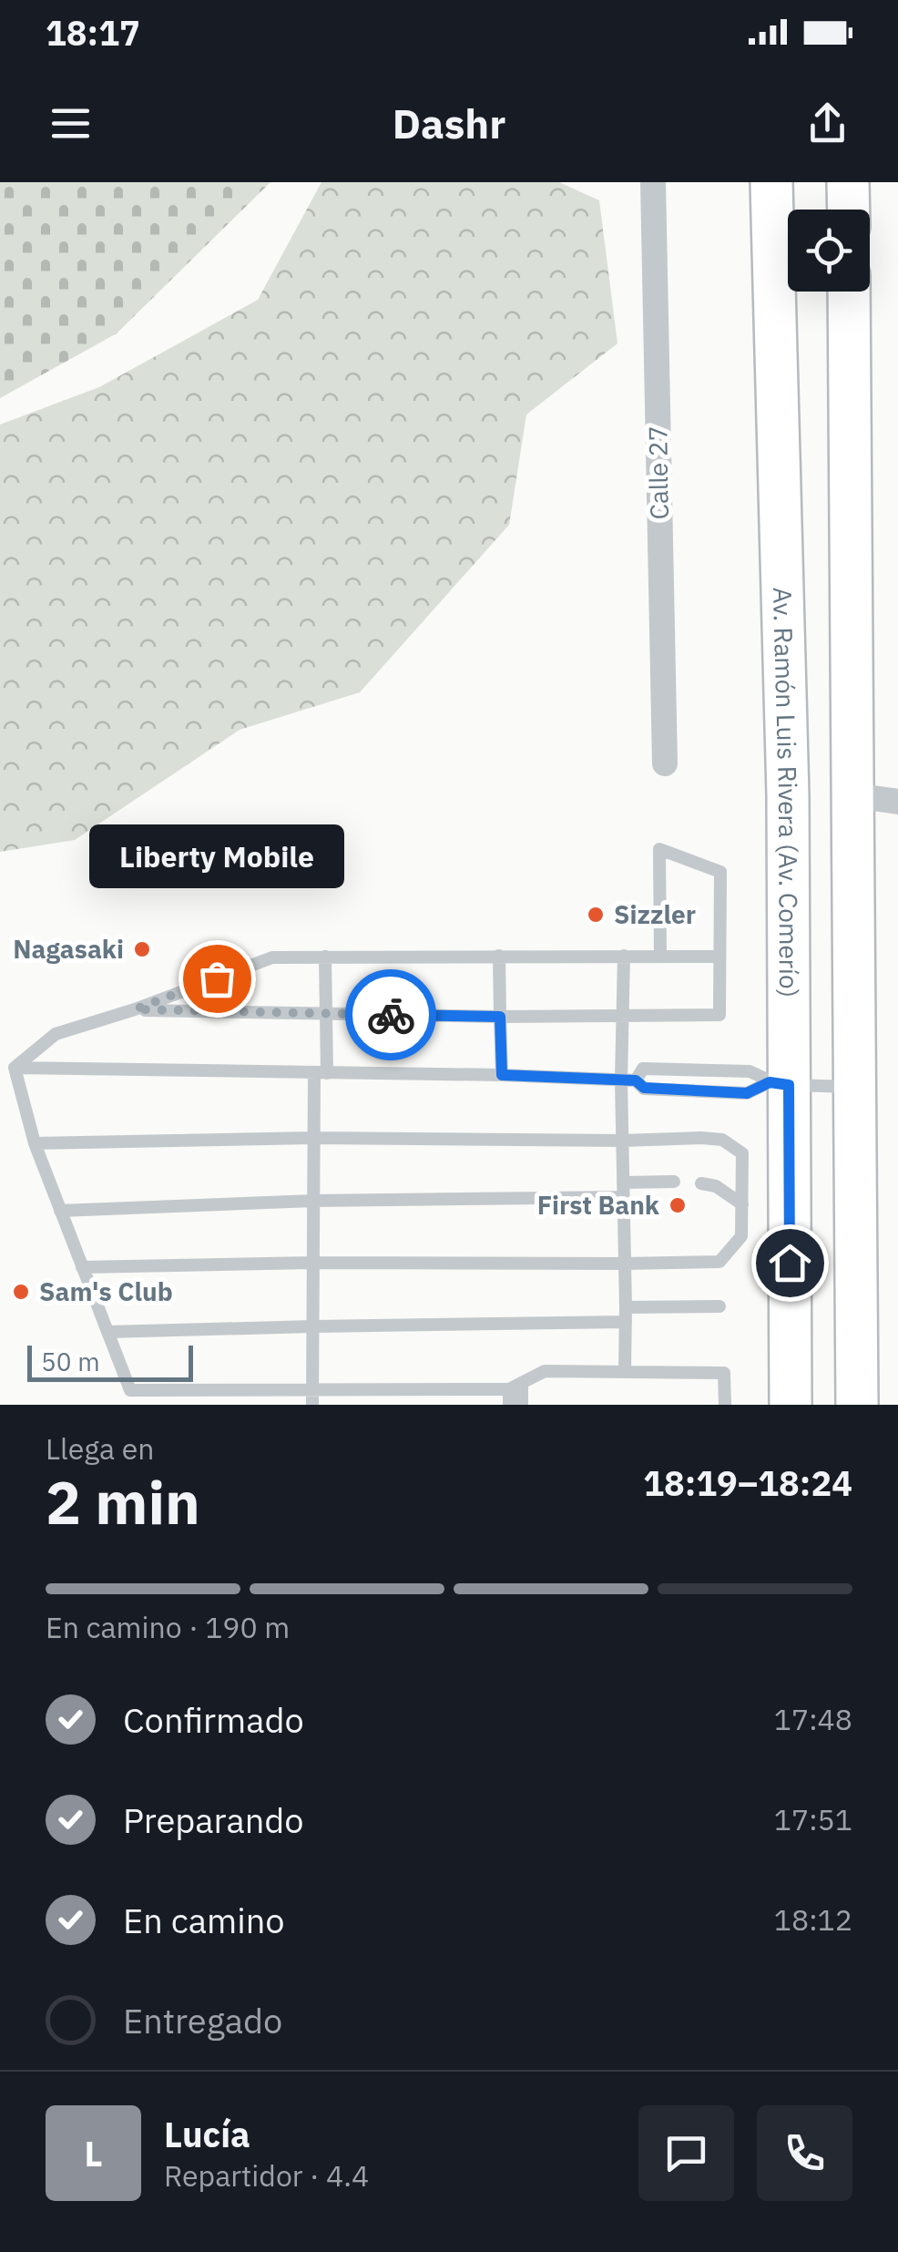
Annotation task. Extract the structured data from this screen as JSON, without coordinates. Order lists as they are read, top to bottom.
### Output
{
  "streets": {
    "main road": ["Av. Ramón Luis Rivera (Av. Comerío)"],
    "street": ["Calle 27"]
  },
  "places": [
    "Sizzler",
    "Nagasaki",
    "Liberty Mobile",
    "First Bank",
    "Sam's Club"
  ],
  "scale_bar": "50 m",
  "page": {
    "status": "18:17",
    "header": "Dashr",
    "bubble": "Liberty Mobile",
    "scale": "50 m",
    "heading": ["2 min", "Llega en", "18:19–18:24"],
    "panel": ["Lucía", "Repartidor · 4.4"],
    "bar": "En camino · 190 m",
    "list": [
      ["Confirmado", "17:48"],
      ["Preparando", "17:51"],
      ["En camino", "18:12"],
      "Entregado"
    ],
    "round": "L"
  }
}
